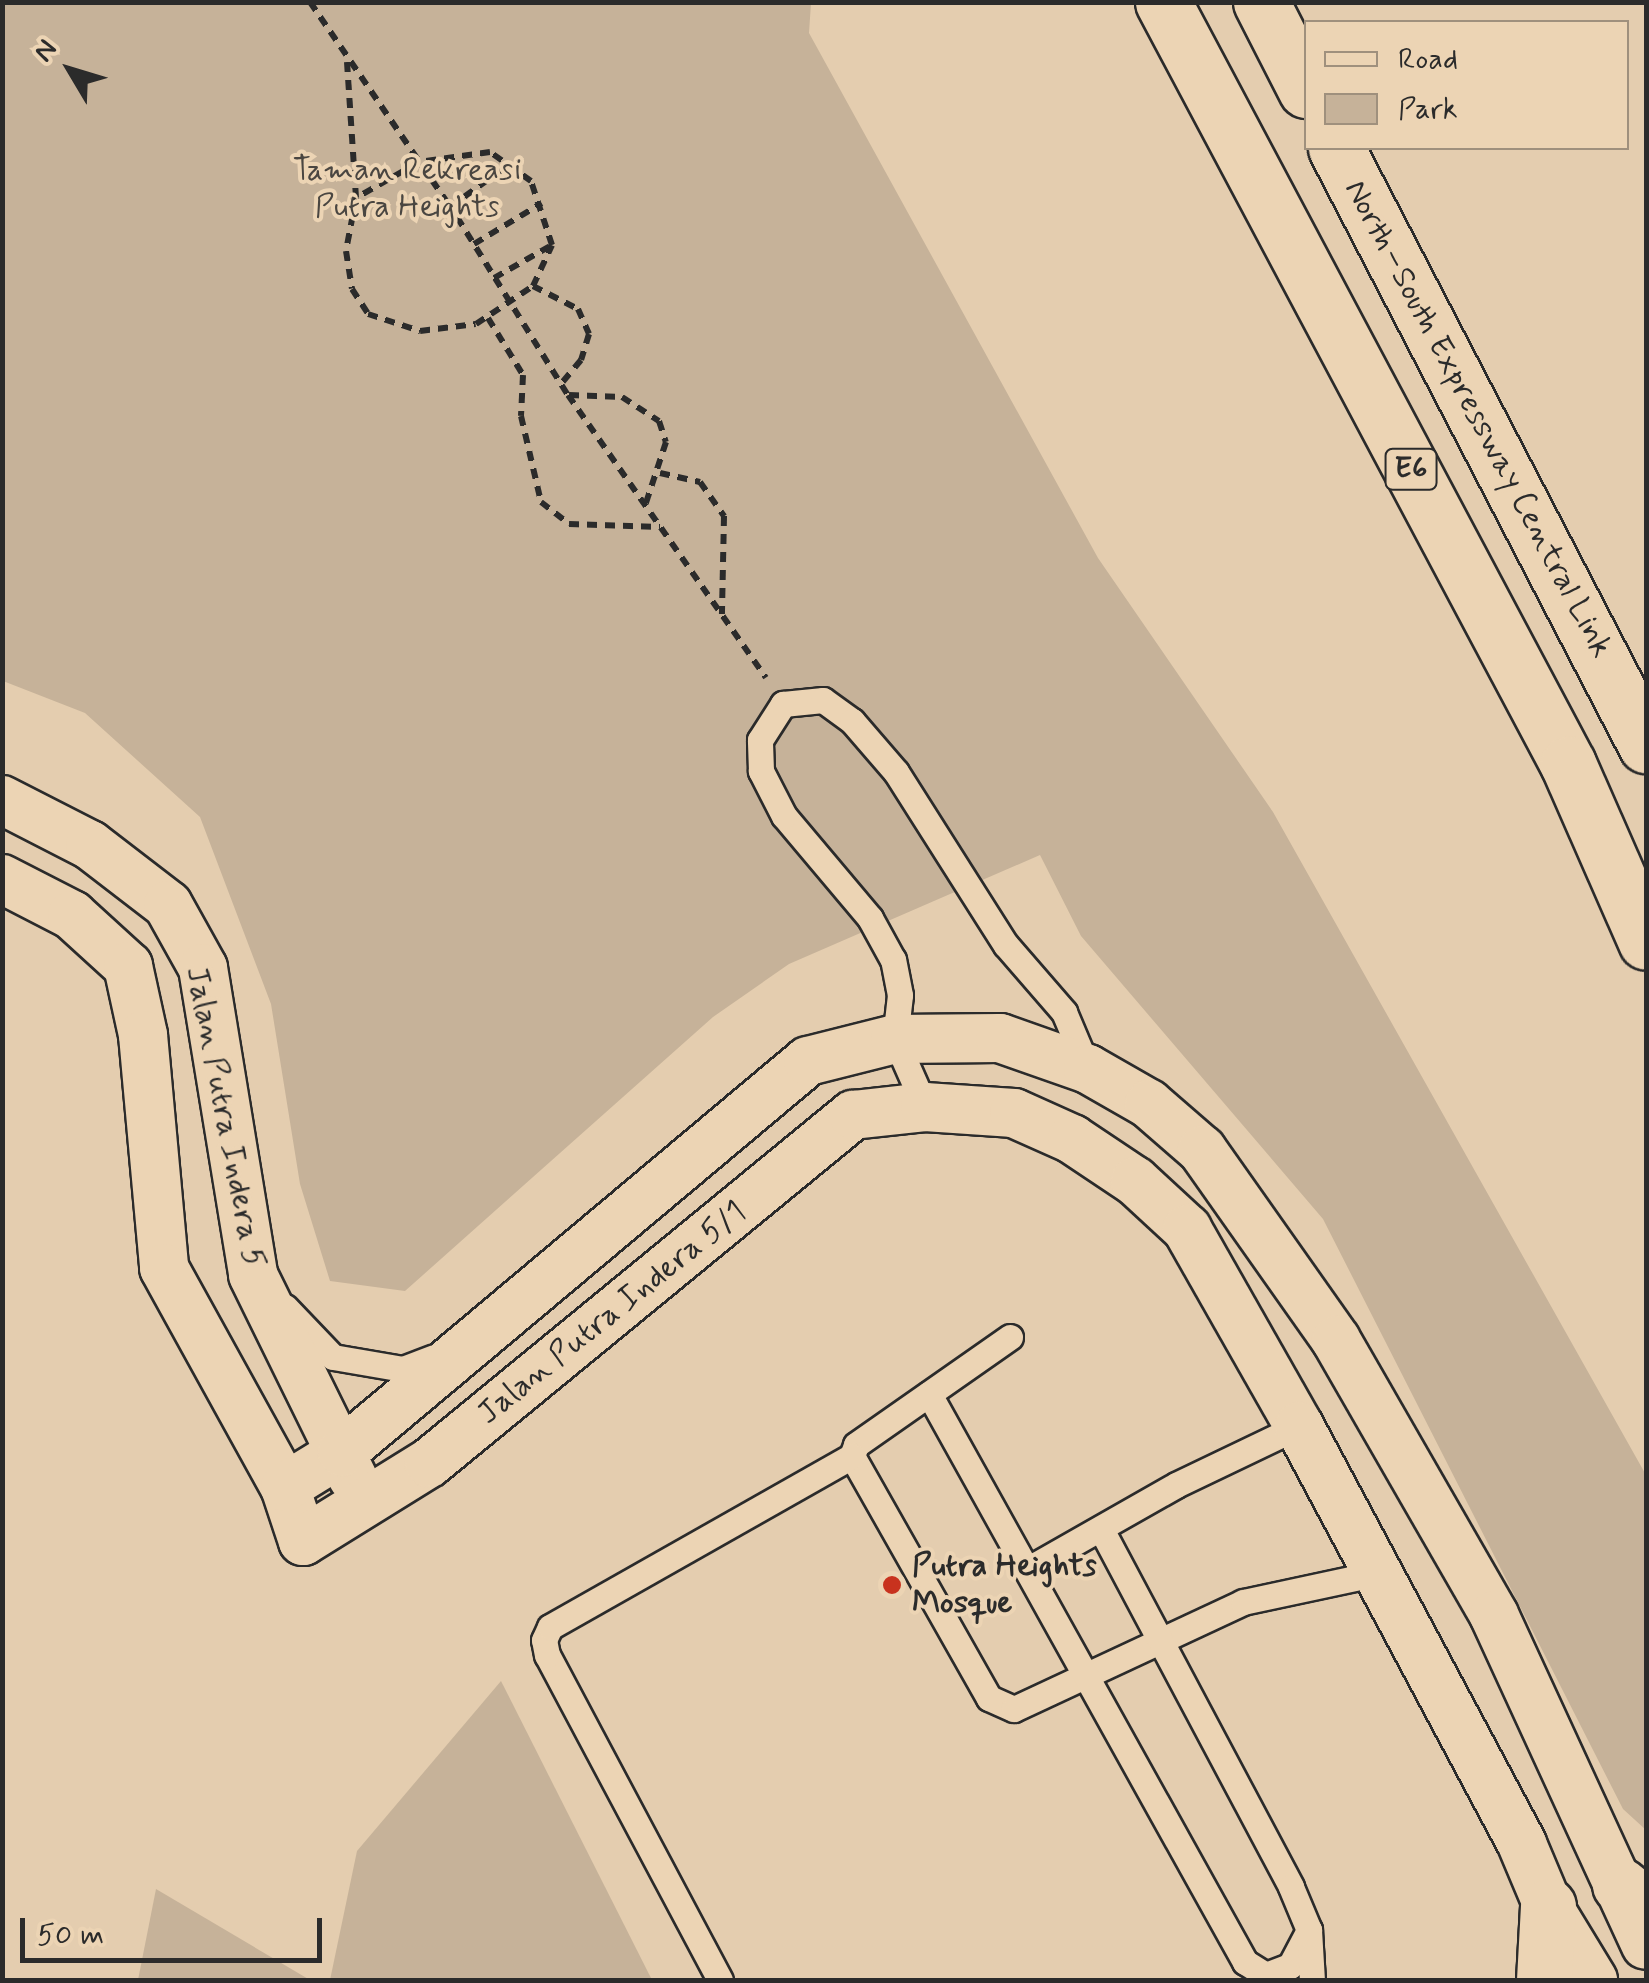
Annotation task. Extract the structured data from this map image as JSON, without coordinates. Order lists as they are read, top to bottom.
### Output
{
  "streets": {
    "main road": ["North–South Expressway Central Link", "E6"],
    "street": ["Jalan Putra Indera 5", "Jalan Putra Indera 5/1"]
  },
  "crossings": [
    ["Jalan Putra Indera 5", "Jalan Putra Indera 5/1"]
  ],
  "parks": ["Taman Rekreasi Putra Heights"],
  "places": ["Putra Heights Mosque"],
  "legend": ["Road", "Park"],
  "scale_bar": "50 m",
  "north": "top left"
}
